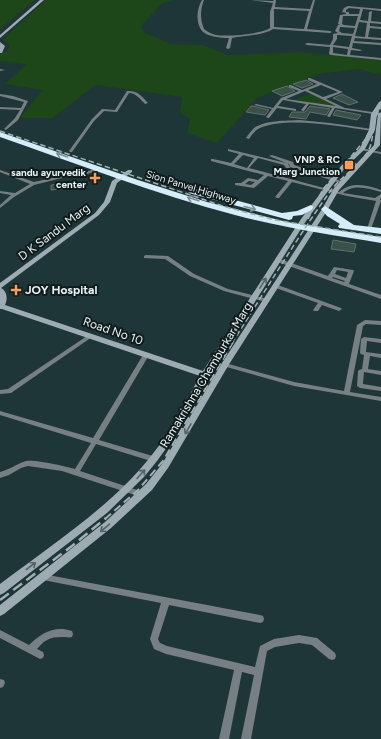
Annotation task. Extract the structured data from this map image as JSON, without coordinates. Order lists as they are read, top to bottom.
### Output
{
  "streets": {
    "highway": ["Sion Panvel Highway"],
    "main road": ["D K Sandu Marg", "Road No 10", "Ramakrishna Chemburkar Marg"]
  },
  "crossings": [
    ["Sion Panvel Highway", "D K Sandu Marg"],
    ["Sion Panvel Highway", "Ramakrishna Chemburkar Marg"],
    ["Road No 10", "Ramakrishna Chemburkar Marg"]
  ],
  "places": {
    "transit": ["VNP & RC Marg Junction"],
    "health": ["sandu ayurvedik center", "JOY Hospital"]
  }
}
